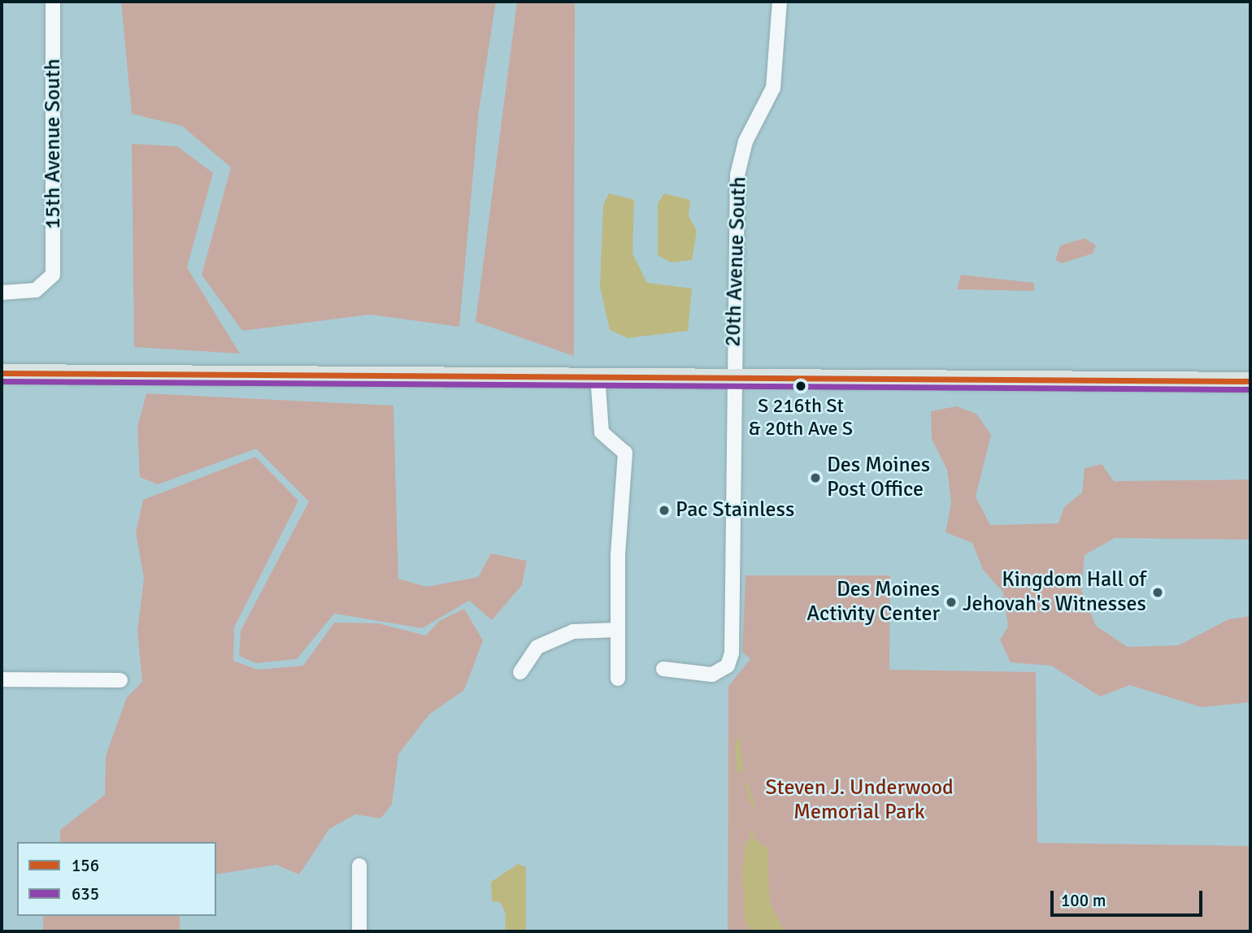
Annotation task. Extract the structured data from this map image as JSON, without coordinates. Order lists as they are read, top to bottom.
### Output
{
  "streets": {
    "street": ["15th Avenue South", "20th Avenue South"]
  },
  "parks": ["Steven J. Underwood Memorial Park"],
  "places": [
    "S 216th St & 20th Ave S",
    "Des Moines Post Office",
    "Pac Stainless",
    "Kingdom Hall of Jehovah's Witnesses",
    "Des Moines Activity Center"
  ],
  "lines": ["transit line 156", "transit line 635"],
  "legend": ["156", "635"],
  "scale_bar": "100 m"
}
